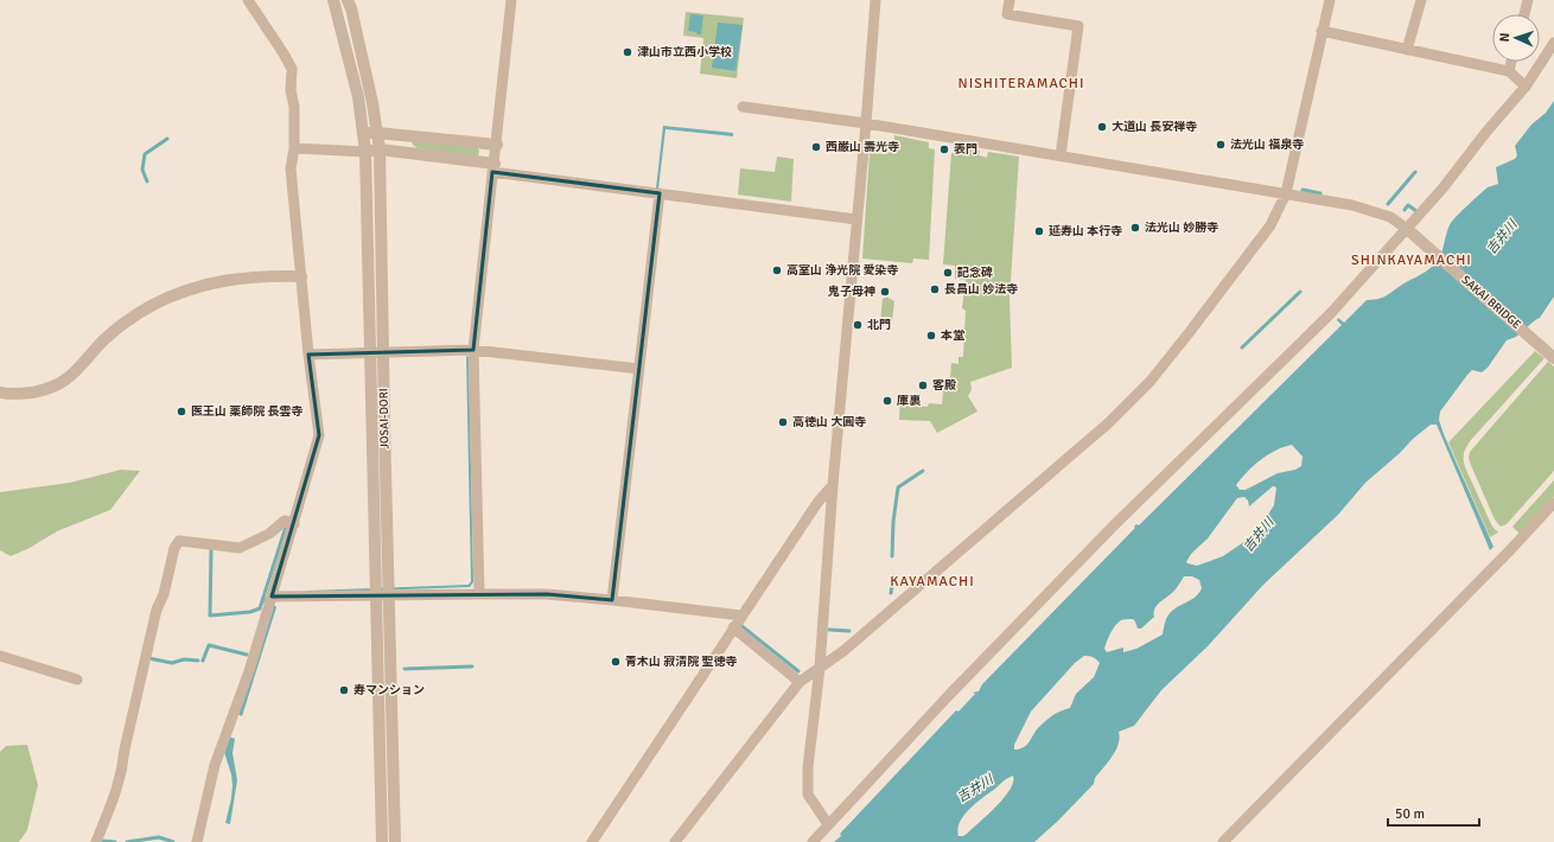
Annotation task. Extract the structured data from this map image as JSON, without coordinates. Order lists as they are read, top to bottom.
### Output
{
  "streets": {
    "street": ["SAKAI BRIDGE", "JOSAI-DORI"]
  },
  "districts": ["NISHITERAMACHI", "SHINKAYAMACHI", "KAYAMACHI"],
  "water": ["吉井川"],
  "places": [
    "津山市立西小学校",
    "大道山 長安禅寺",
    "法光山 福泉寺",
    "西巌山 壽光寺",
    "表門",
    "法光山 妙勝寺",
    "延寿山 本行寺",
    "高室山 浄光院 愛染寺",
    "記念碑",
    "長昌山 妙法寺",
    "鬼子母神",
    "北門",
    "本堂",
    "客殿",
    "庫裏",
    "医王山 薬師院 長雲寺",
    "高徳山 大圓寺",
    "青木山 寂清院 聖徳寺",
    "寿マンション"
  ],
  "scale_bar": "50 m",
  "north": "left"
}
